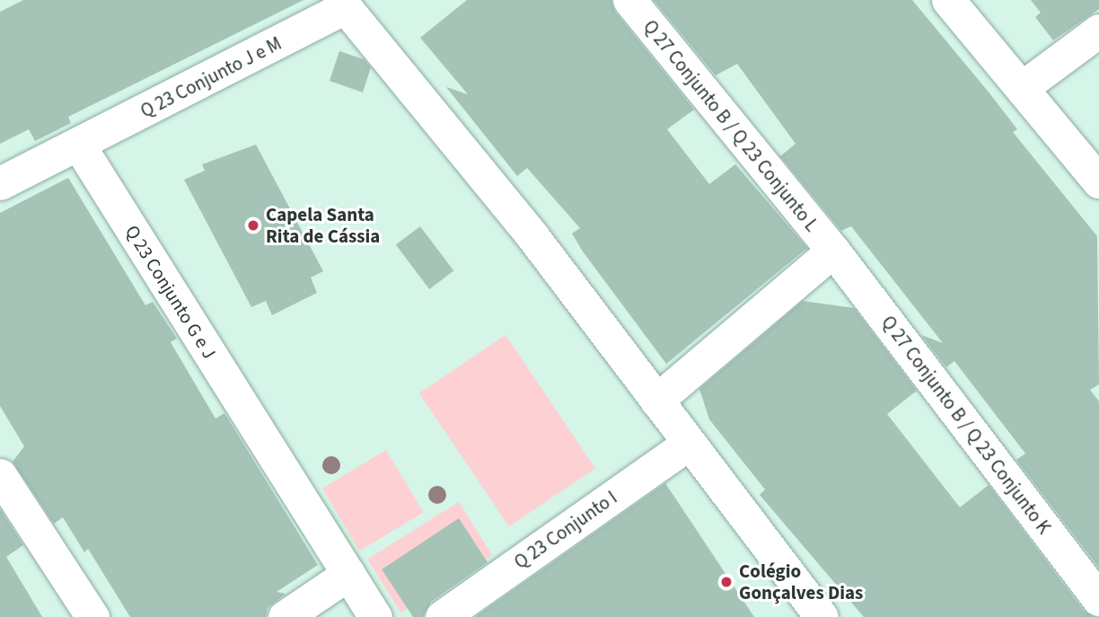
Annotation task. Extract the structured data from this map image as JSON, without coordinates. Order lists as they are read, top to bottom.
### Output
{
  "streets": {
    "street": [
      "Q 23 Conjunto J e M",
      "Q 27 Conjunto B / Q 23 Conjunto L",
      "Q 23 Conjunto G e J",
      "Q 27 Conjunto B / Q 23 Conjunto K",
      "Q 23 Conjunto I"
    ]
  },
  "crossings": [
    ["Q 23 Conjunto J e M", "Q 23 Conjunto G e J"],
    ["Q 27 Conjunto B / Q 23 Conjunto L", "Q 27 Conjunto B / Q 23 Conjunto K"]
  ],
  "places": ["Capela Santa Rita de Cássia", "Colégio Gonçalves Dias"]
}
